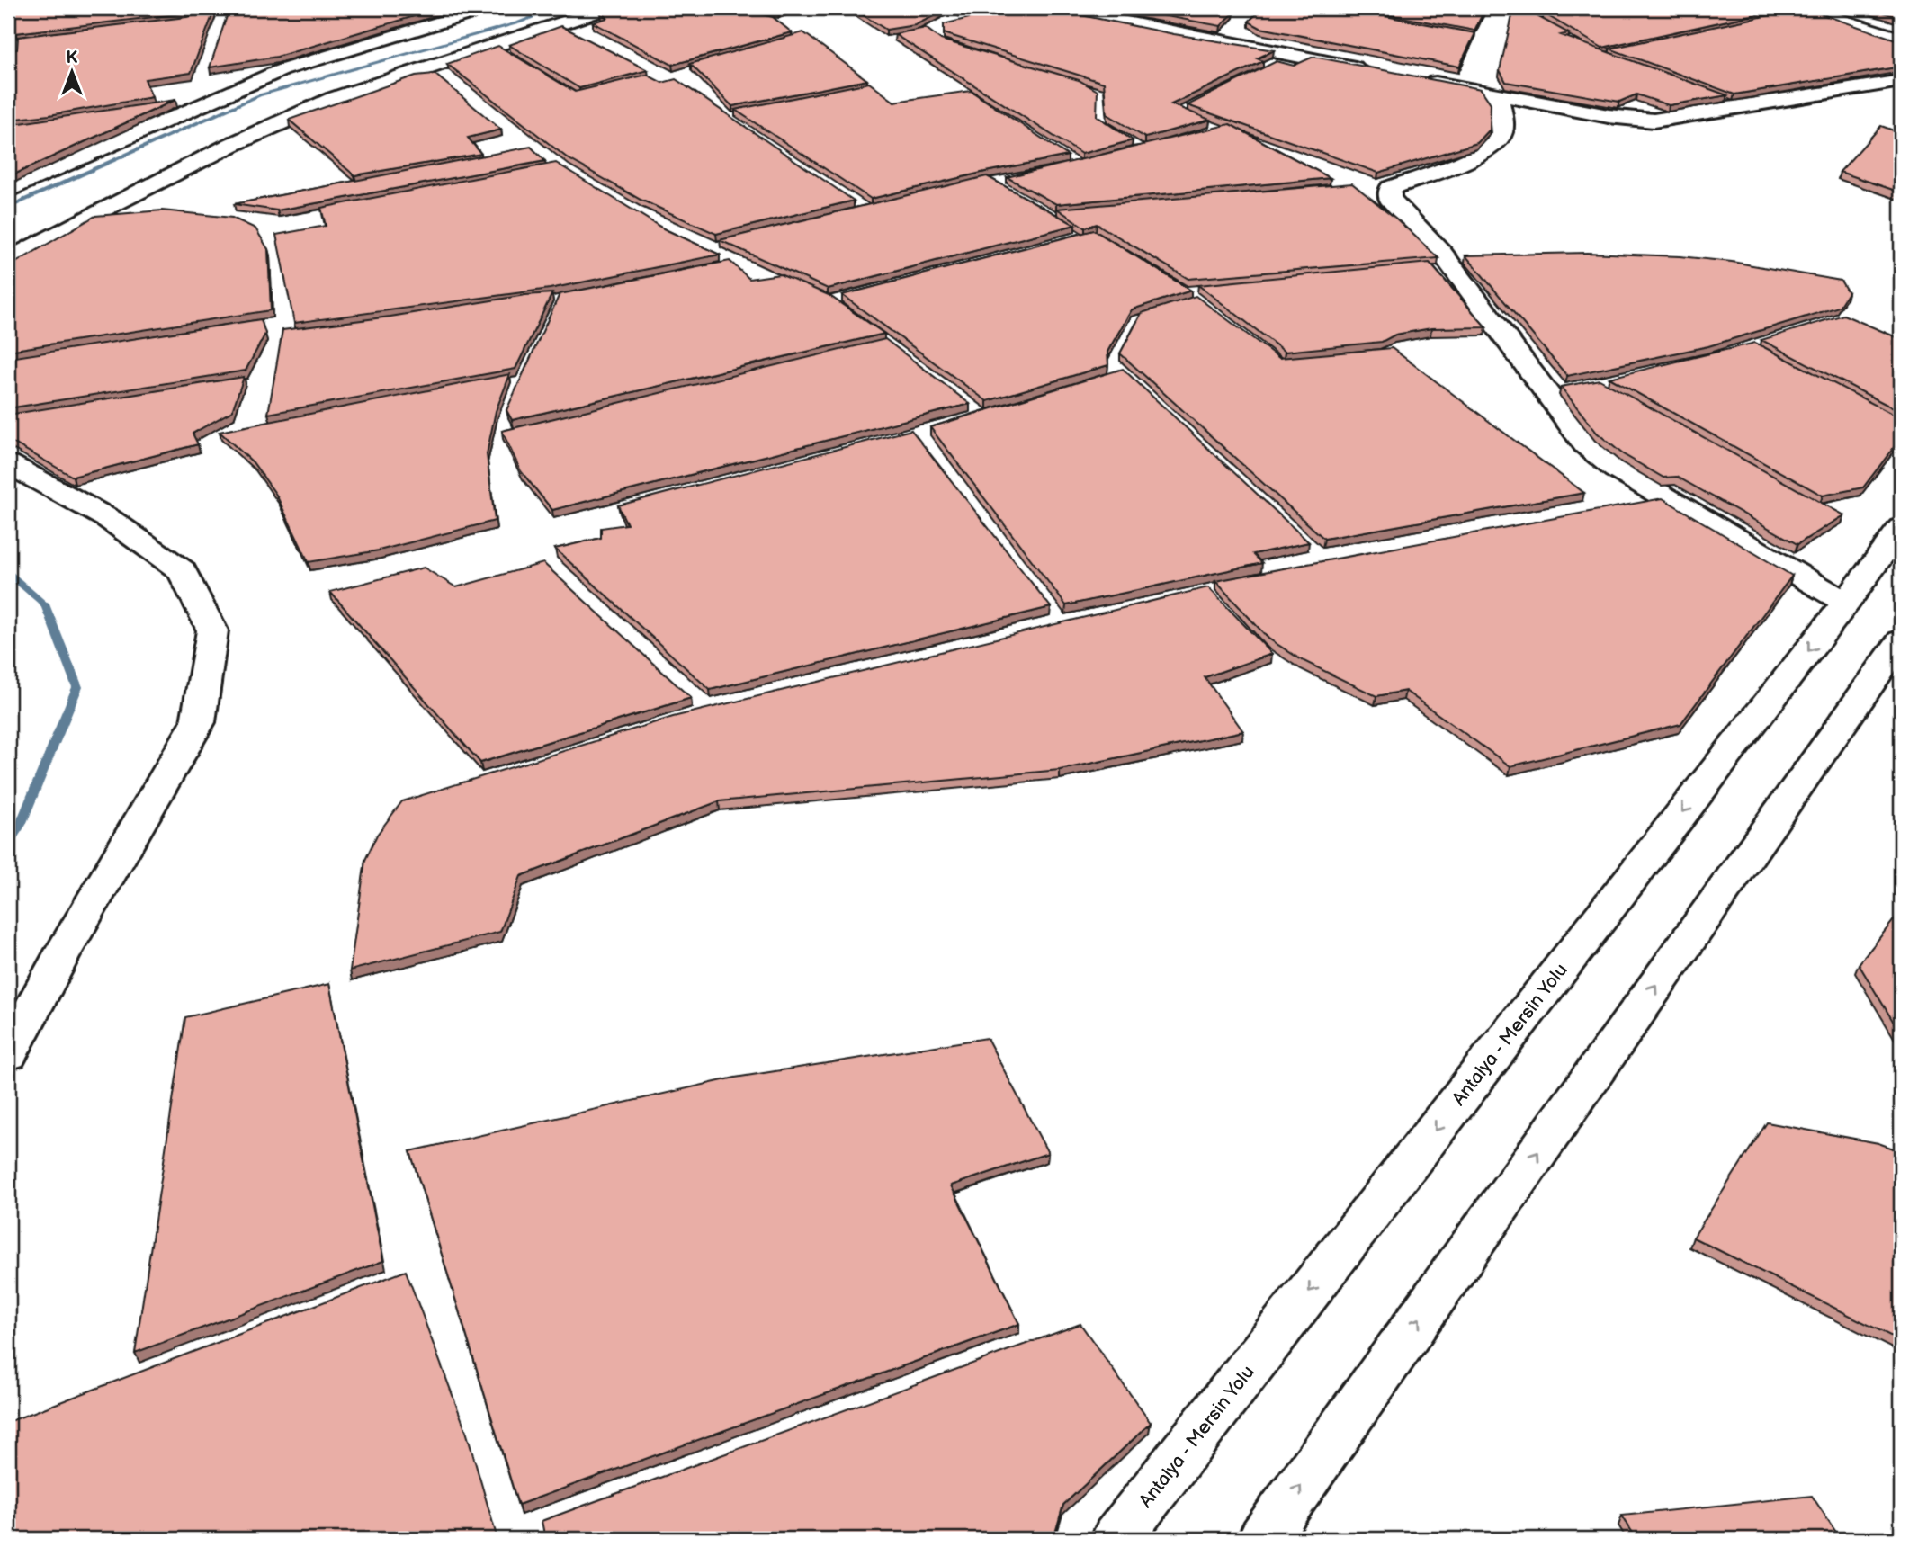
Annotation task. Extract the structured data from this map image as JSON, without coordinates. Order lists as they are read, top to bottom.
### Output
{
  "streets": {
    "main road": ["Antalya - Mersin Yolu"]
  },
  "north": "top"
}
